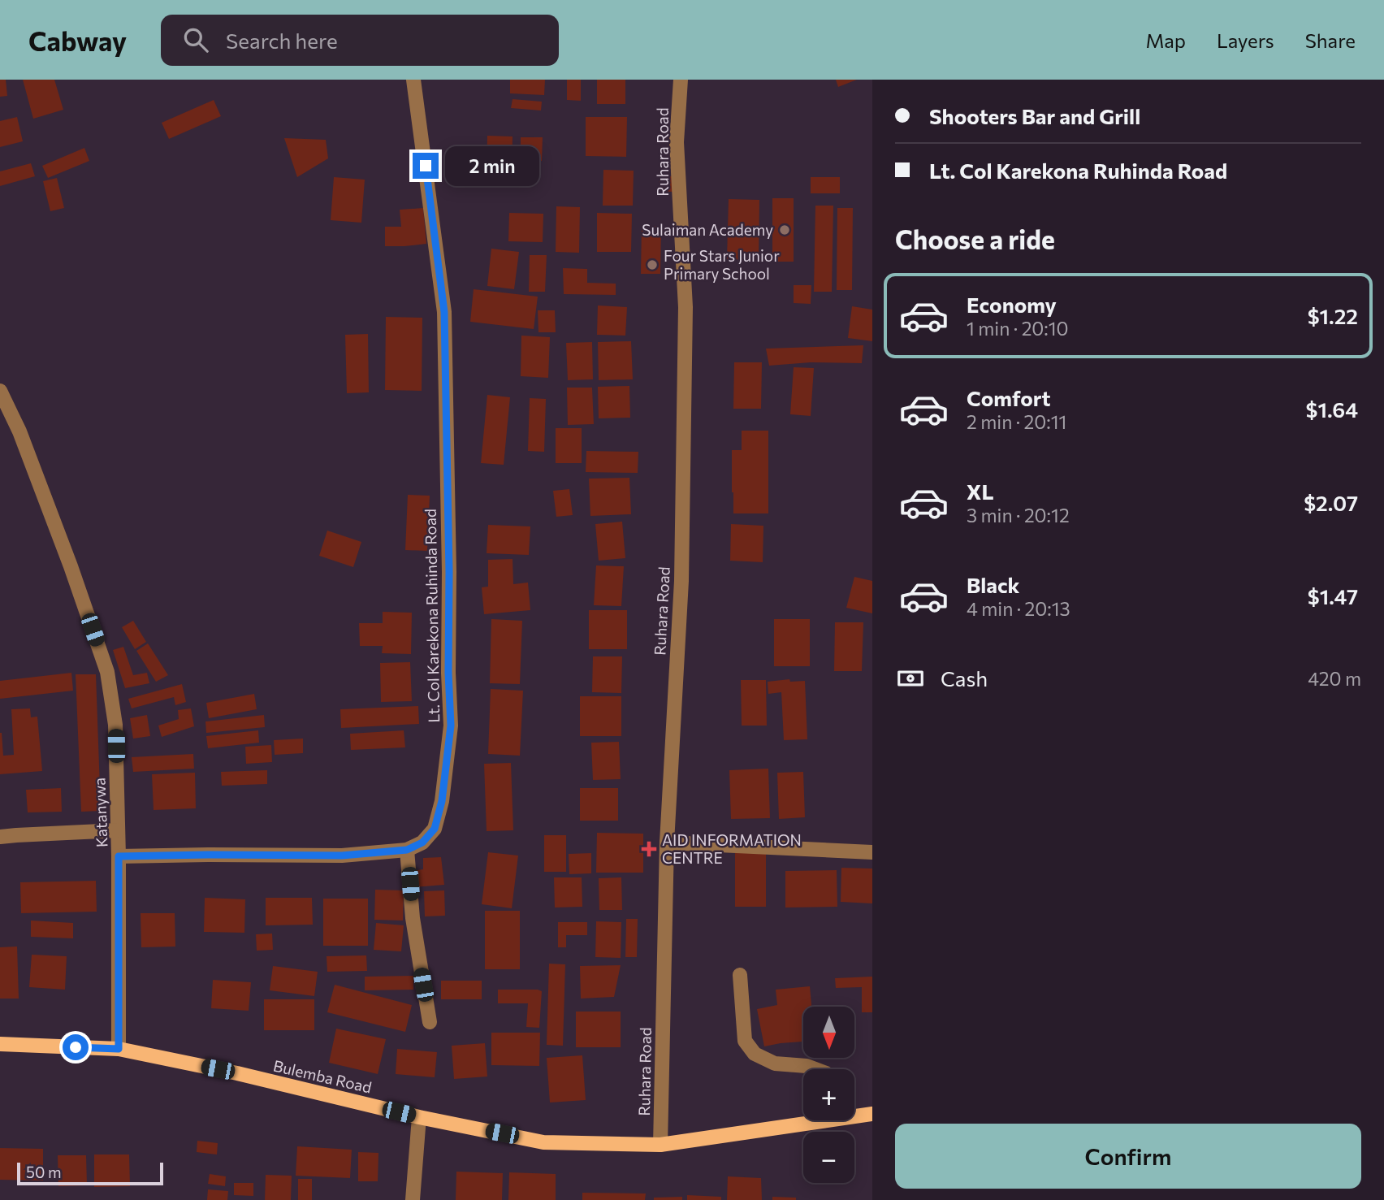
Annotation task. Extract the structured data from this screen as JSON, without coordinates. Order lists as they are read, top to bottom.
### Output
{
  "streets": {
    "main road": ["Bulemba Road"],
    "street": ["Ruhara Road", "Lt. Col Karekona Ruhinda Road", "Katanywa"]
  },
  "crossings": [
    ["Ruhara Road", "Bulemba Road"],
    ["Lt. Col Karekona Ruhinda Road", "Katanywa"],
    ["Katanywa", "Bulemba Road"]
  ],
  "places": {
    "other": ["Sulaiman Academy", "Four Stars Junior Primary School"],
    "health": ["AID INFORMATION CENTRE"]
  },
  "scale_bar": "50 m",
  "north": "bottom",
  "page": {
    "header": "Cabway",
    "search": "Search here",
    "nav": ["Map", "Layers", "Share"],
    "banner": ["Shooters Bar and Grill", "Lt. Col Karekona Ruhinda Road"],
    "bubble": "2 min",
    "heading": "Choose a ride",
    "list": [
      {
        "name": "Economy",
        "note": "1 min · 20:10",
        "value": "$1.22"
      },
      {
        "name": "Comfort",
        "note": "2 min · 20:11",
        "value": "$1.64"
      },
      {
        "name": "XL",
        "note": "3 min · 20:12",
        "value": "$2.07"
      },
      {
        "name": "Black",
        "note": "4 min · 20:13",
        "value": "$1.47"
      }
    ],
    "pay": ["Cash", "420 m"],
    "map_buttons": ["+", "−"],
    "buttons": "Confirm",
    "scale": "50 m"
  }
}
